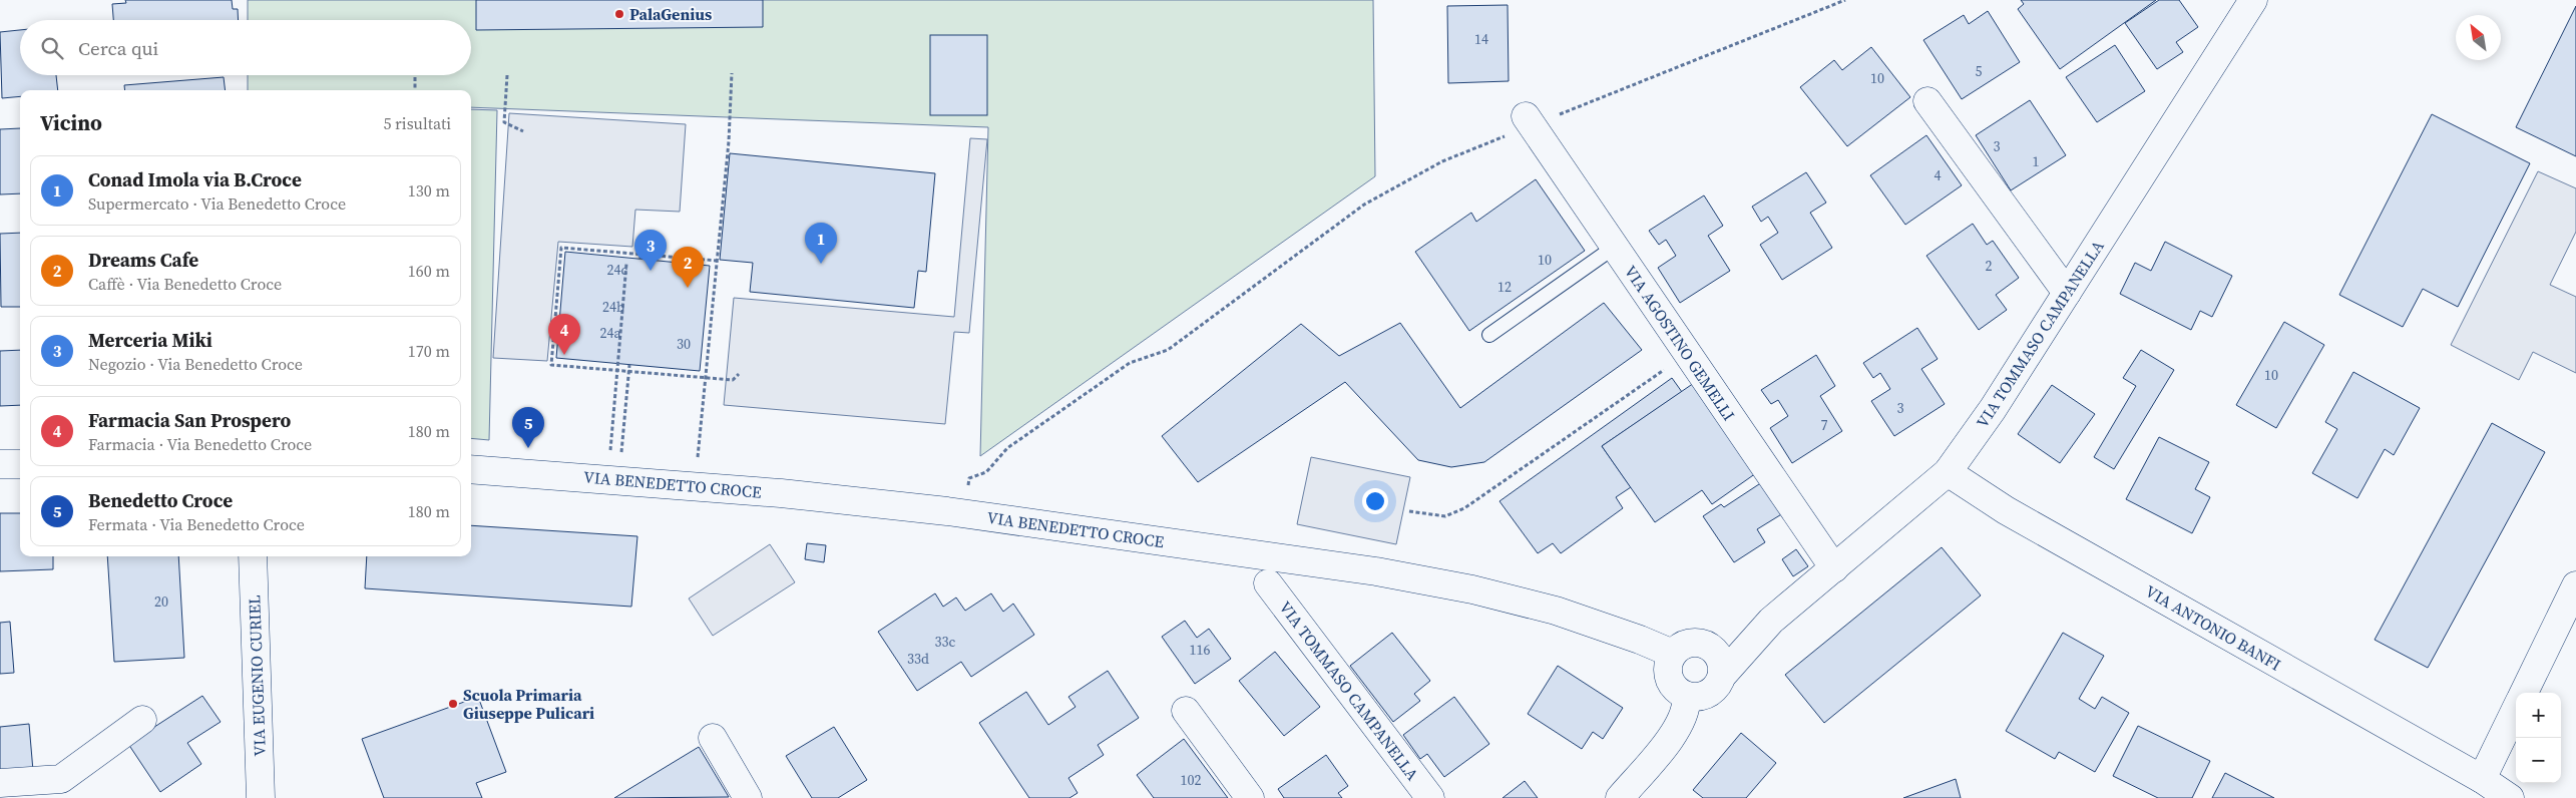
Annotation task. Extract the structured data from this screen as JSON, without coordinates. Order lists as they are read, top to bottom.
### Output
{
  "streets": {
    "street": [
      "VIA TOMMASO CAMPANELLA",
      "VIA AGOSTINO GEMELLI",
      "VIA BENEDETTO CROCE",
      "VIA ANTONIO BANFI",
      "VIA EUGENIO CURIEL"
    ]
  },
  "crossings": [
    ["VIA TOMMASO CAMPANELLA", "VIA AGOSTINO GEMELLI"],
    ["VIA TOMMASO CAMPANELLA", "VIA BENEDETTO CROCE"],
    ["VIA TOMMASO CAMPANELLA", "VIA ANTONIO BANFI"]
  ],
  "places": ["PalaGenius", "Scuola Primaria Giuseppe Pulicari"],
  "house_numbers": [
    "14",
    "5",
    "10",
    "3",
    "1",
    "4",
    "10",
    "2",
    "24c",
    "12",
    "24b",
    "24a",
    "30",
    "10",
    "3",
    "7",
    "20",
    "33c",
    "116",
    "33d",
    "102"
  ],
  "north": "top left",
  "page": {
    "search": "Cerca qui",
    "heading": ["Vicino", "5 risultati"],
    "list": [
      {
        "mark": "1",
        "name": "Conad Imola via B.Croce",
        "note": "Supermercato · Via Benedetto Croce",
        "value": "130 m"
      },
      {
        "mark": "2",
        "name": "Dreams Cafe",
        "note": "Caffè · Via Benedetto Croce",
        "value": "160 m"
      },
      {
        "mark": "3",
        "name": "Merceria Miki",
        "note": "Negozio · Via Benedetto Croce",
        "value": "170 m"
      },
      {
        "mark": "4",
        "name": "Farmacia San Prospero",
        "note": "Farmacia · Via Benedetto Croce",
        "value": "180 m"
      },
      {
        "mark": "5",
        "name": "Benedetto Croce",
        "note": "Fermata · Via Benedetto Croce",
        "value": "180 m"
      }
    ],
    "pins": [
      "1",
      "3",
      "2",
      "4",
      "5"
    ],
    "map_buttons": ["+", "−"]
  }
}
